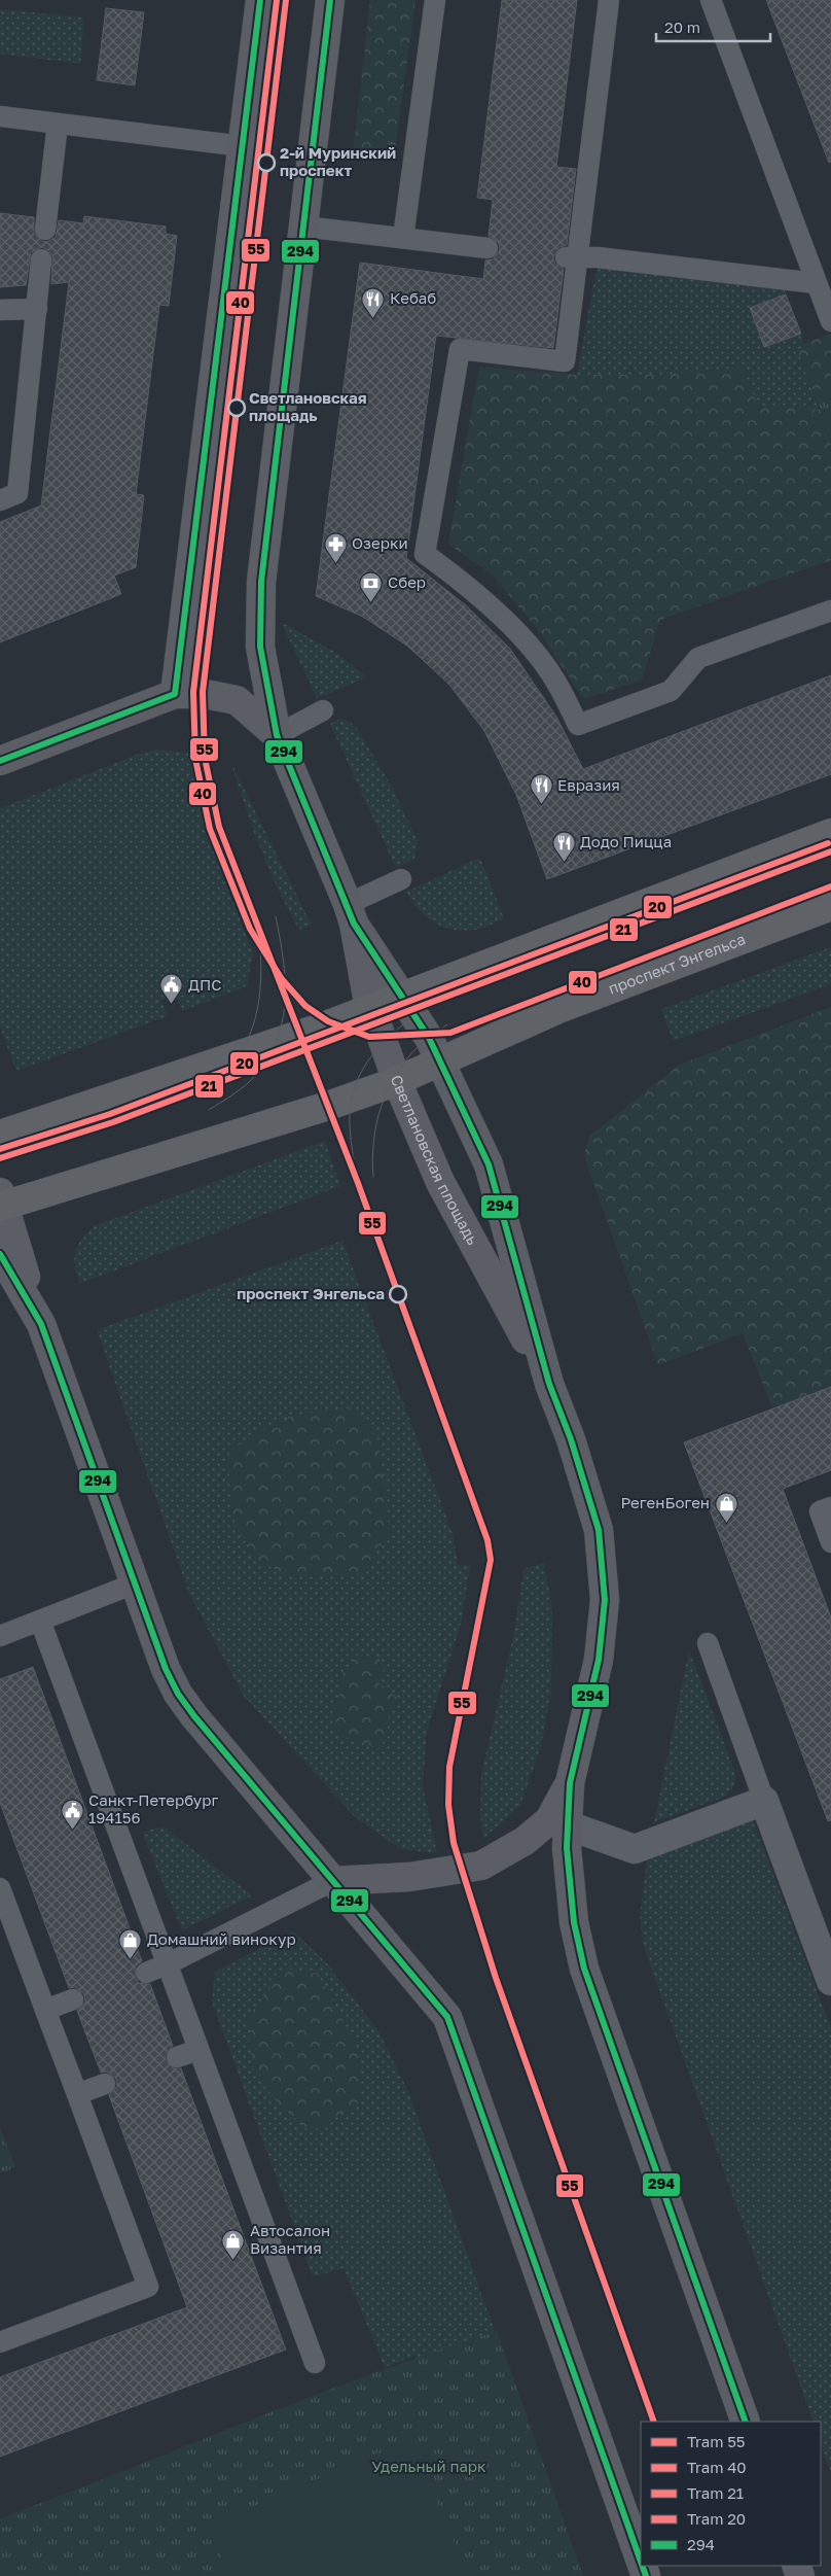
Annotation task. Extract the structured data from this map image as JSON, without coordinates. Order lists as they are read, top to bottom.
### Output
{
  "streets": {
    "main road": ["проспект Энгельса", "Светлановская площадь"]
  },
  "crossings": [
    ["проспект Энгельса", "Светлановская площадь"]
  ],
  "parks": ["Удельный парк"],
  "places": {
    "other": ["2-й Муринский проспект", "Светлановская площадь", "проспект Энгельса"],
    "restaurant": ["Кебаб", "Евразия", "Додо Пицца"],
    "pharmacy": ["Озерки"],
    "bank": ["Сбер"],
    "public building": ["ДПС", "Санкт-Петербург 194156"],
    "shop": ["РегенБоген", "Домашний винокур", "Автосалон Византия"]
  },
  "lines": [
    "tram line 55",
    "tram line 40",
    "transit line 294",
    "tram line 20",
    "tram line 21"
  ],
  "legend": [
    "Tram 55",
    "Tram 40",
    "Tram 21",
    "Tram 20",
    "294"
  ],
  "scale_bar": "20 m"
}
